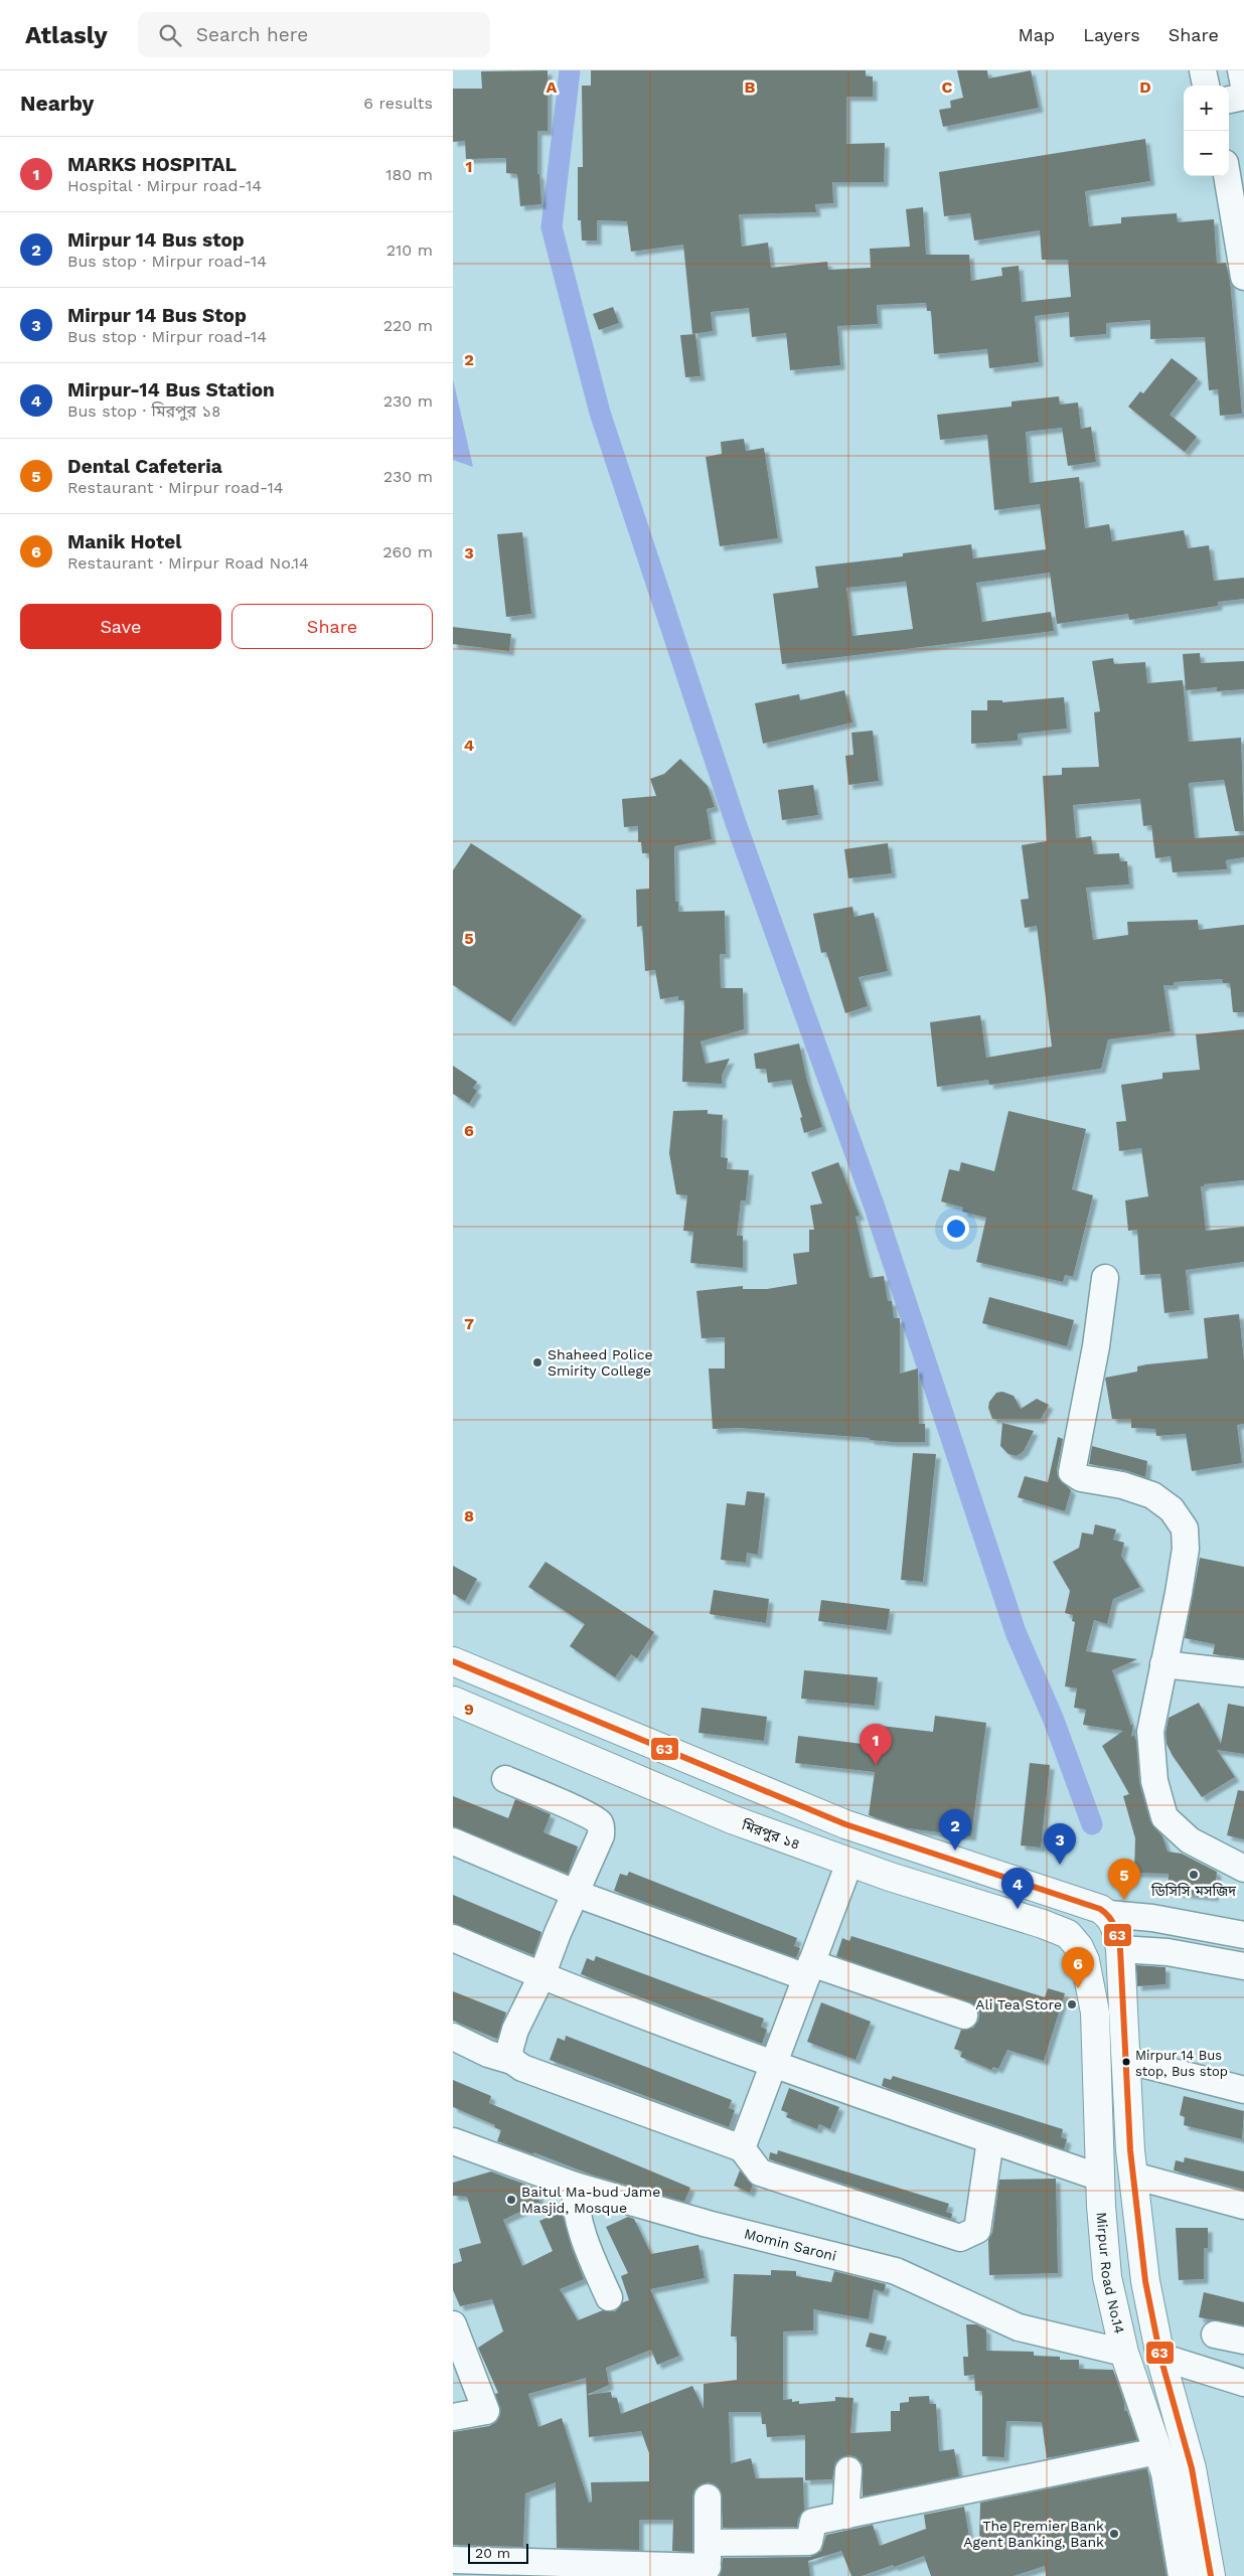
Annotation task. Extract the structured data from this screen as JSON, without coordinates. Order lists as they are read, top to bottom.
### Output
{
  "streets": {
    "main road": ["মিরপুর ১৪", "Mirpur Road No.14"],
    "street": ["Momin Saroni"]
  },
  "crossings": [
    ["মিরপুর ১৪", "Mirpur Road No.14"],
    ["Momin Saroni", "Mirpur Road No.14"]
  ],
  "places": [
    "Shaheed Police Smirity College",
    "ডিসিসি মসজিদ",
    "Ali Tea Store",
    "Mirpur 14 Bus stop, Bus stop",
    "Baitul Ma-bud Jame Masjid, Mosque",
    "The Premier Bank Agent Banking, Bank"
  ],
  "lines": ["transit line 63"],
  "scale_bar": "20 m",
  "page": {
    "header": "Atlasly",
    "search": "Search here",
    "nav": ["Map", "Layers", "Share"],
    "heading": ["Nearby", "6 results"],
    "map_buttons": ["+", "−"],
    "list": [
      {
        "mark": "1",
        "name": "MARKS HOSPITAL",
        "note": "Hospital · Mirpur road-14",
        "value": "180 m"
      },
      {
        "mark": "2",
        "name": "Mirpur 14 Bus stop",
        "note": "Bus stop · Mirpur road-14",
        "value": "210 m"
      },
      {
        "mark": "3",
        "name": "Mirpur 14 Bus Stop",
        "note": "Bus stop · Mirpur road-14",
        "value": "220 m"
      },
      {
        "mark": "4",
        "name": "Mirpur-14 Bus Station",
        "note": "Bus stop · মিরপুর ১৪",
        "value": "230 m"
      },
      {
        "mark": "5",
        "name": "Dental Cafeteria",
        "note": "Restaurant · Mirpur road-14",
        "value": "230 m"
      },
      {
        "mark": "6",
        "name": "Manik Hotel",
        "note": "Restaurant · Mirpur Road No.14",
        "value": "260 m"
      }
    ],
    "buttons": ["Save", "Share"],
    "pins": [
      "1",
      "2",
      "3",
      "5",
      "4",
      "6"
    ],
    "scale": "20 m"
  },
  "grid": {
    "columns": [
      "A",
      "B",
      "C",
      "D"
    ],
    "rows": [
      "1",
      "2",
      "3",
      "4",
      "5",
      "6",
      "7",
      "8",
      "9"
    ]
  }
}
